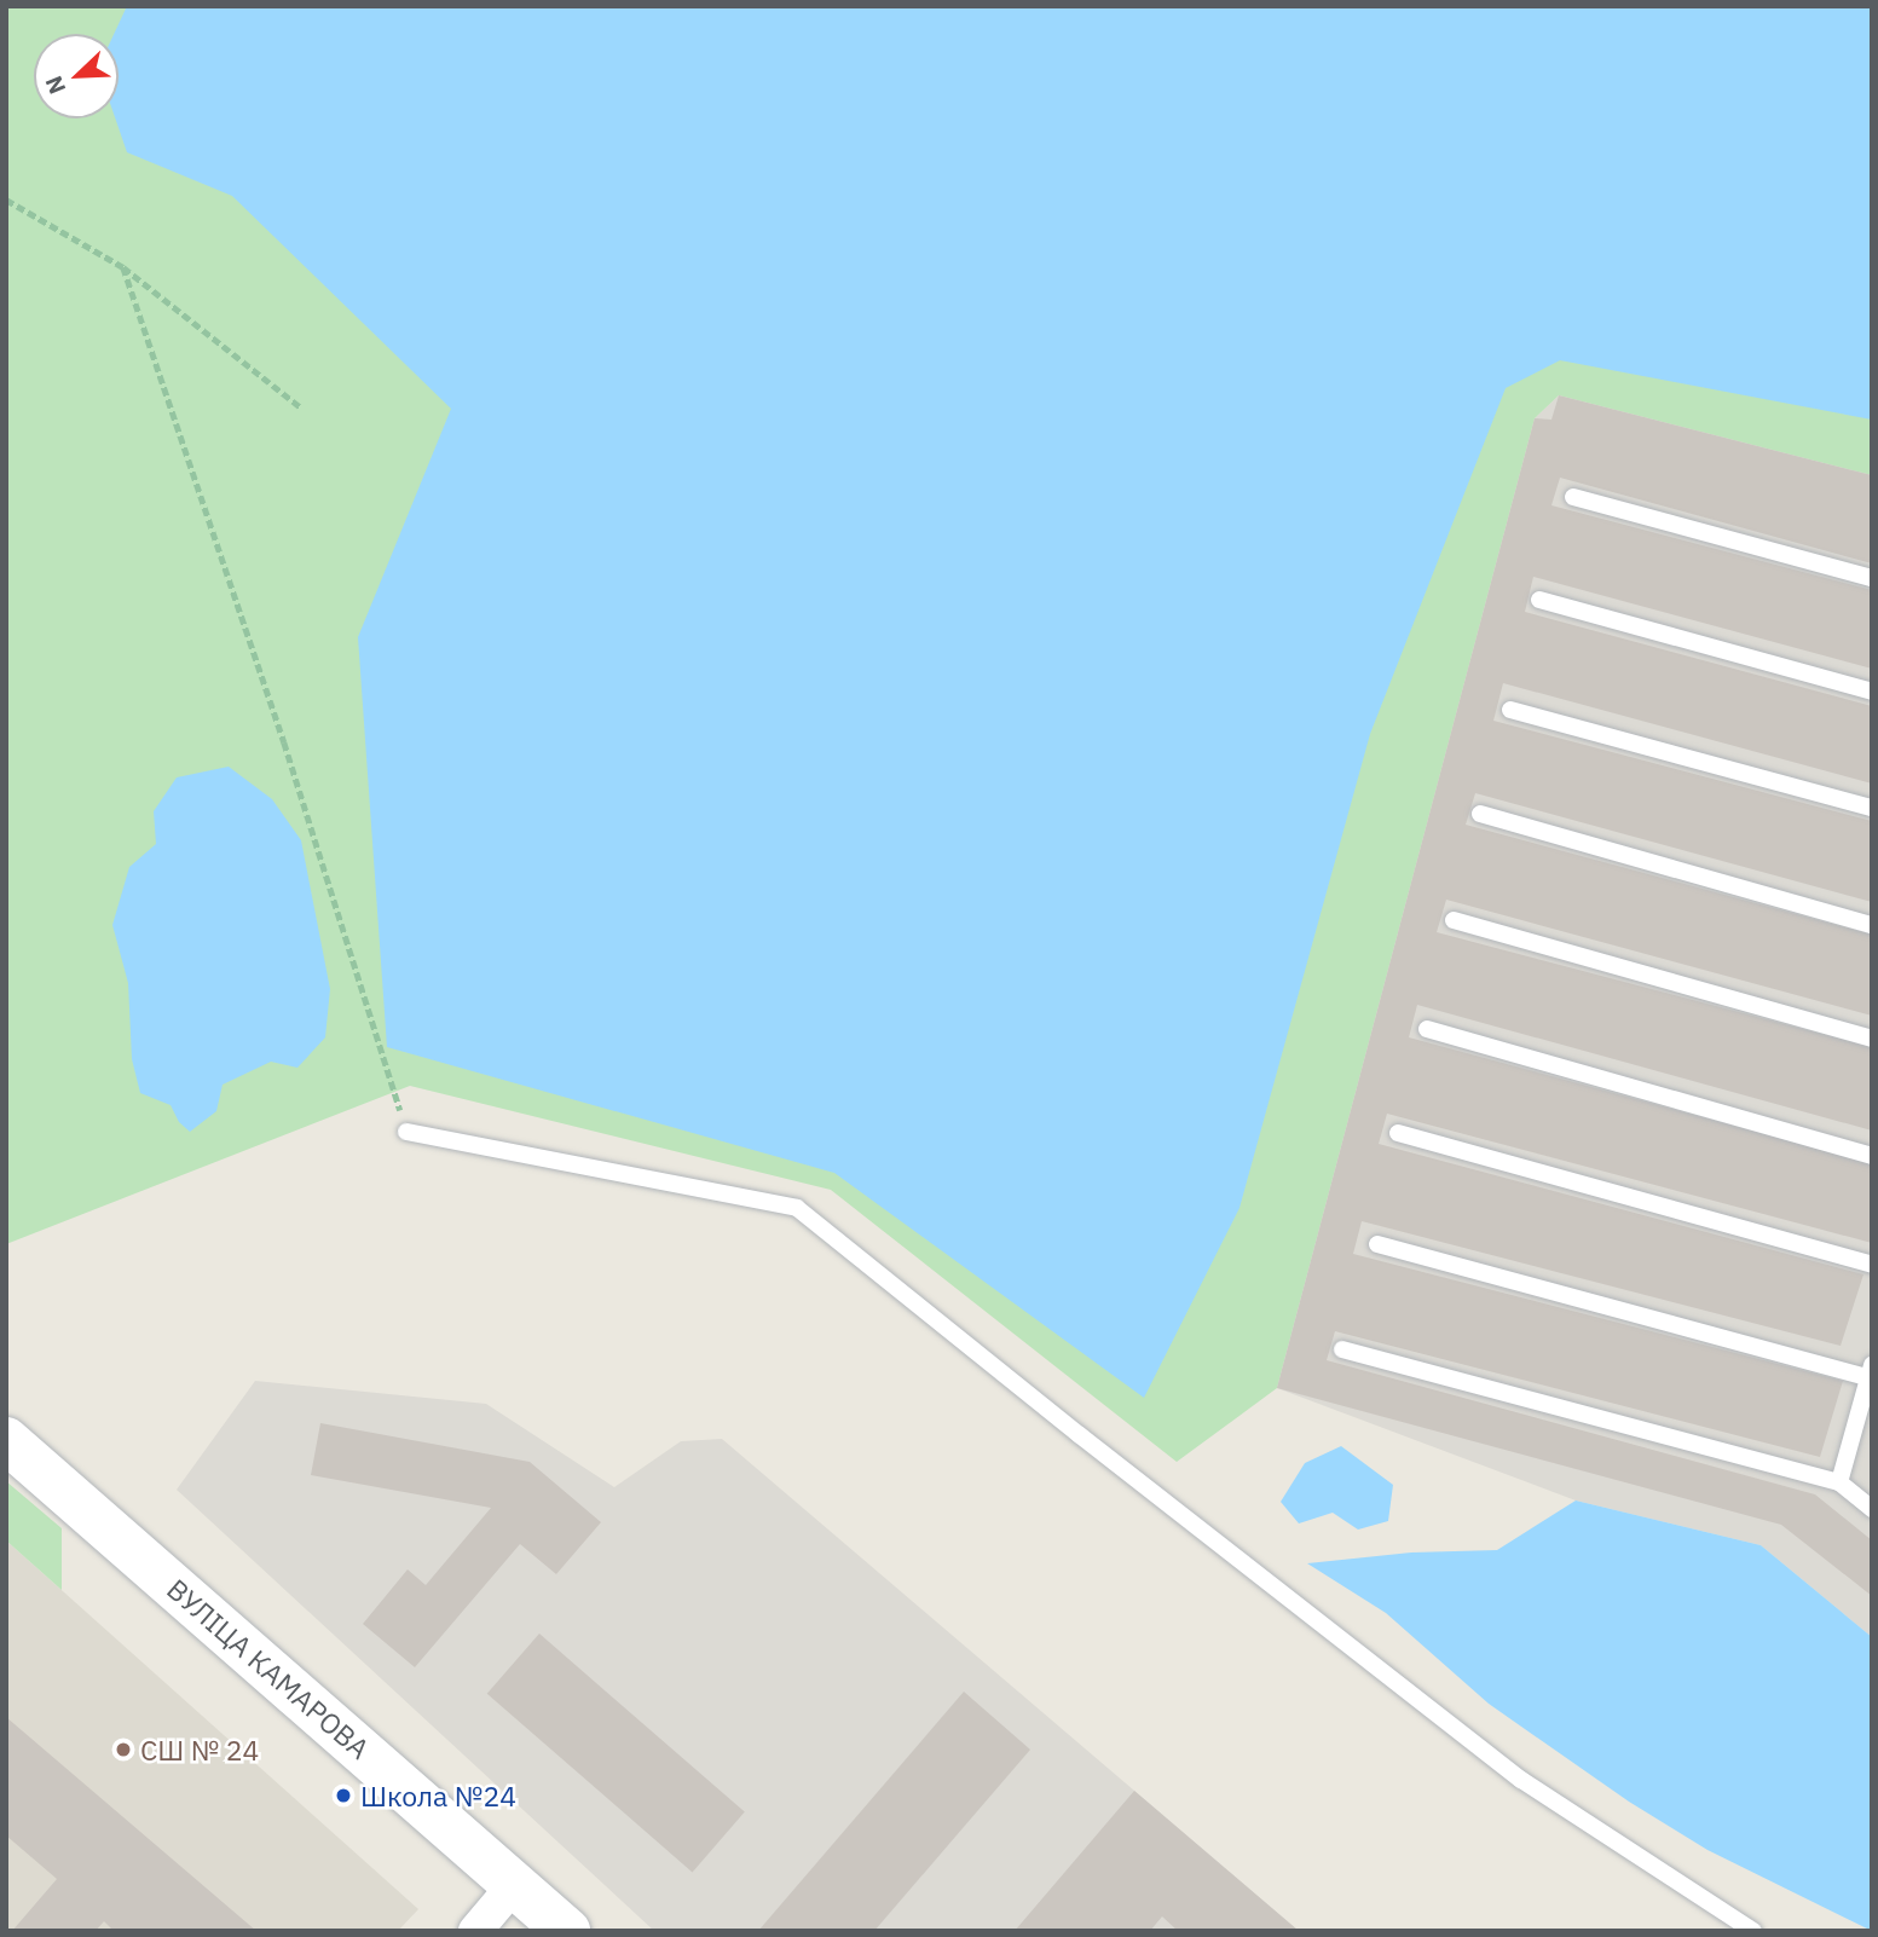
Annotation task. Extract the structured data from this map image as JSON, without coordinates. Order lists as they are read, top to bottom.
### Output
{
  "streets": {
    "street": ["ВУЛІЦА КАМАРОВА"]
  },
  "places": ["СШ № 24", "Школа №24"],
  "north": "bottom left"
}
